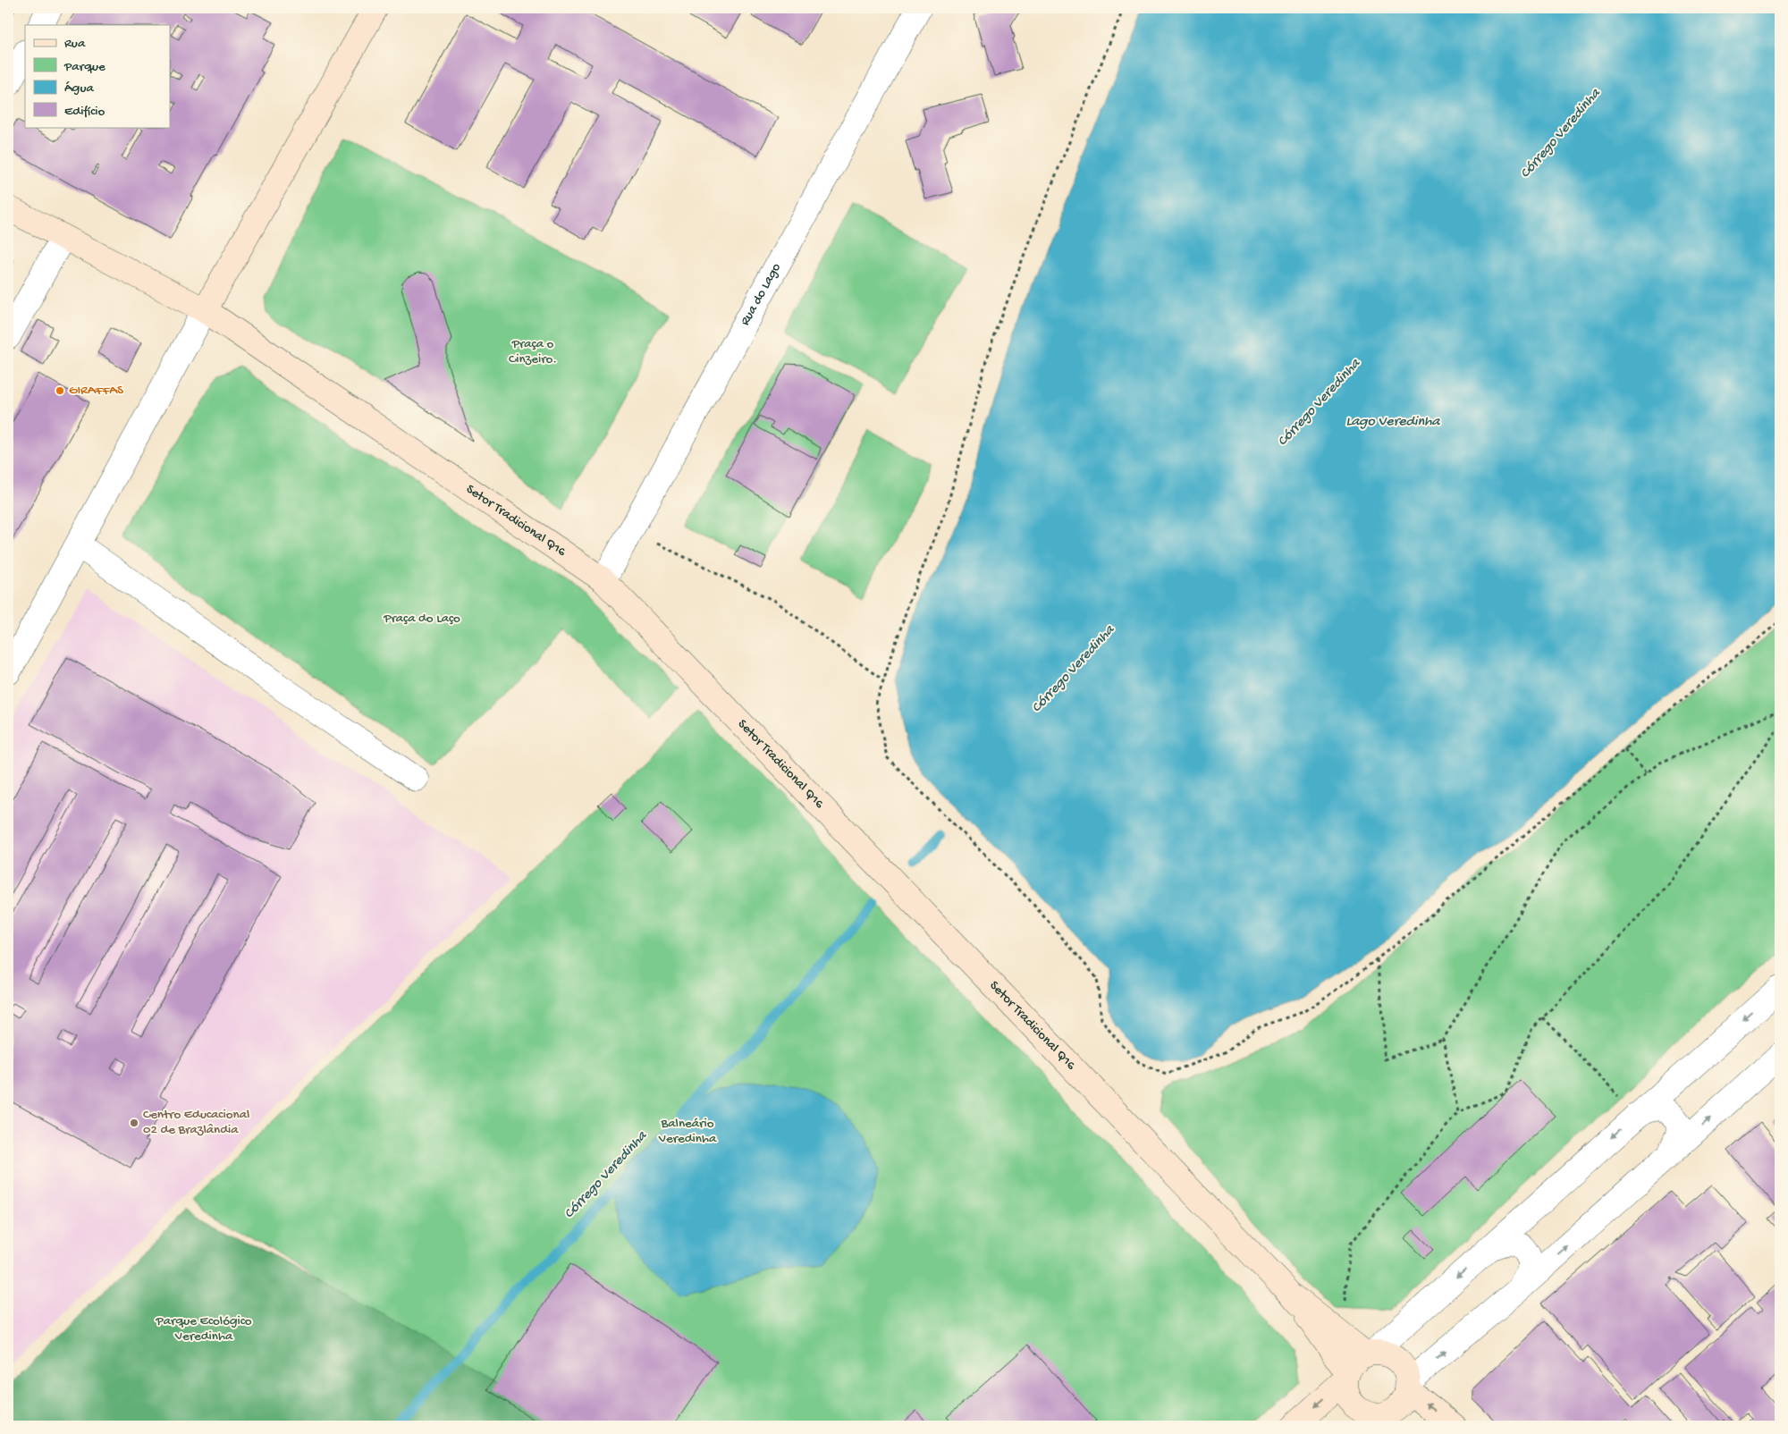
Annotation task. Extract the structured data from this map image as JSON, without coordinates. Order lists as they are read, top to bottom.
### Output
{
  "streets": {
    "street": ["Rua do Lago", "Setor Tradicional Q16"]
  },
  "crossings": [
    ["Rua do Lago", "Setor Tradicional Q16"]
  ],
  "water": ["Córrego Veredinha", "Lago Veredinha"],
  "parks": [
    "Praça o Cinzeiro.",
    "Praça do Laço",
    "Balneário Veredinha",
    "Parque Ecológico Veredinha"
  ],
  "places": ["GIRAFFAS", "Centro Educacional 02 de Brazlândia"],
  "legend": [
    "Rua",
    "Parque",
    "Água",
    "Edifício"
  ]
}
